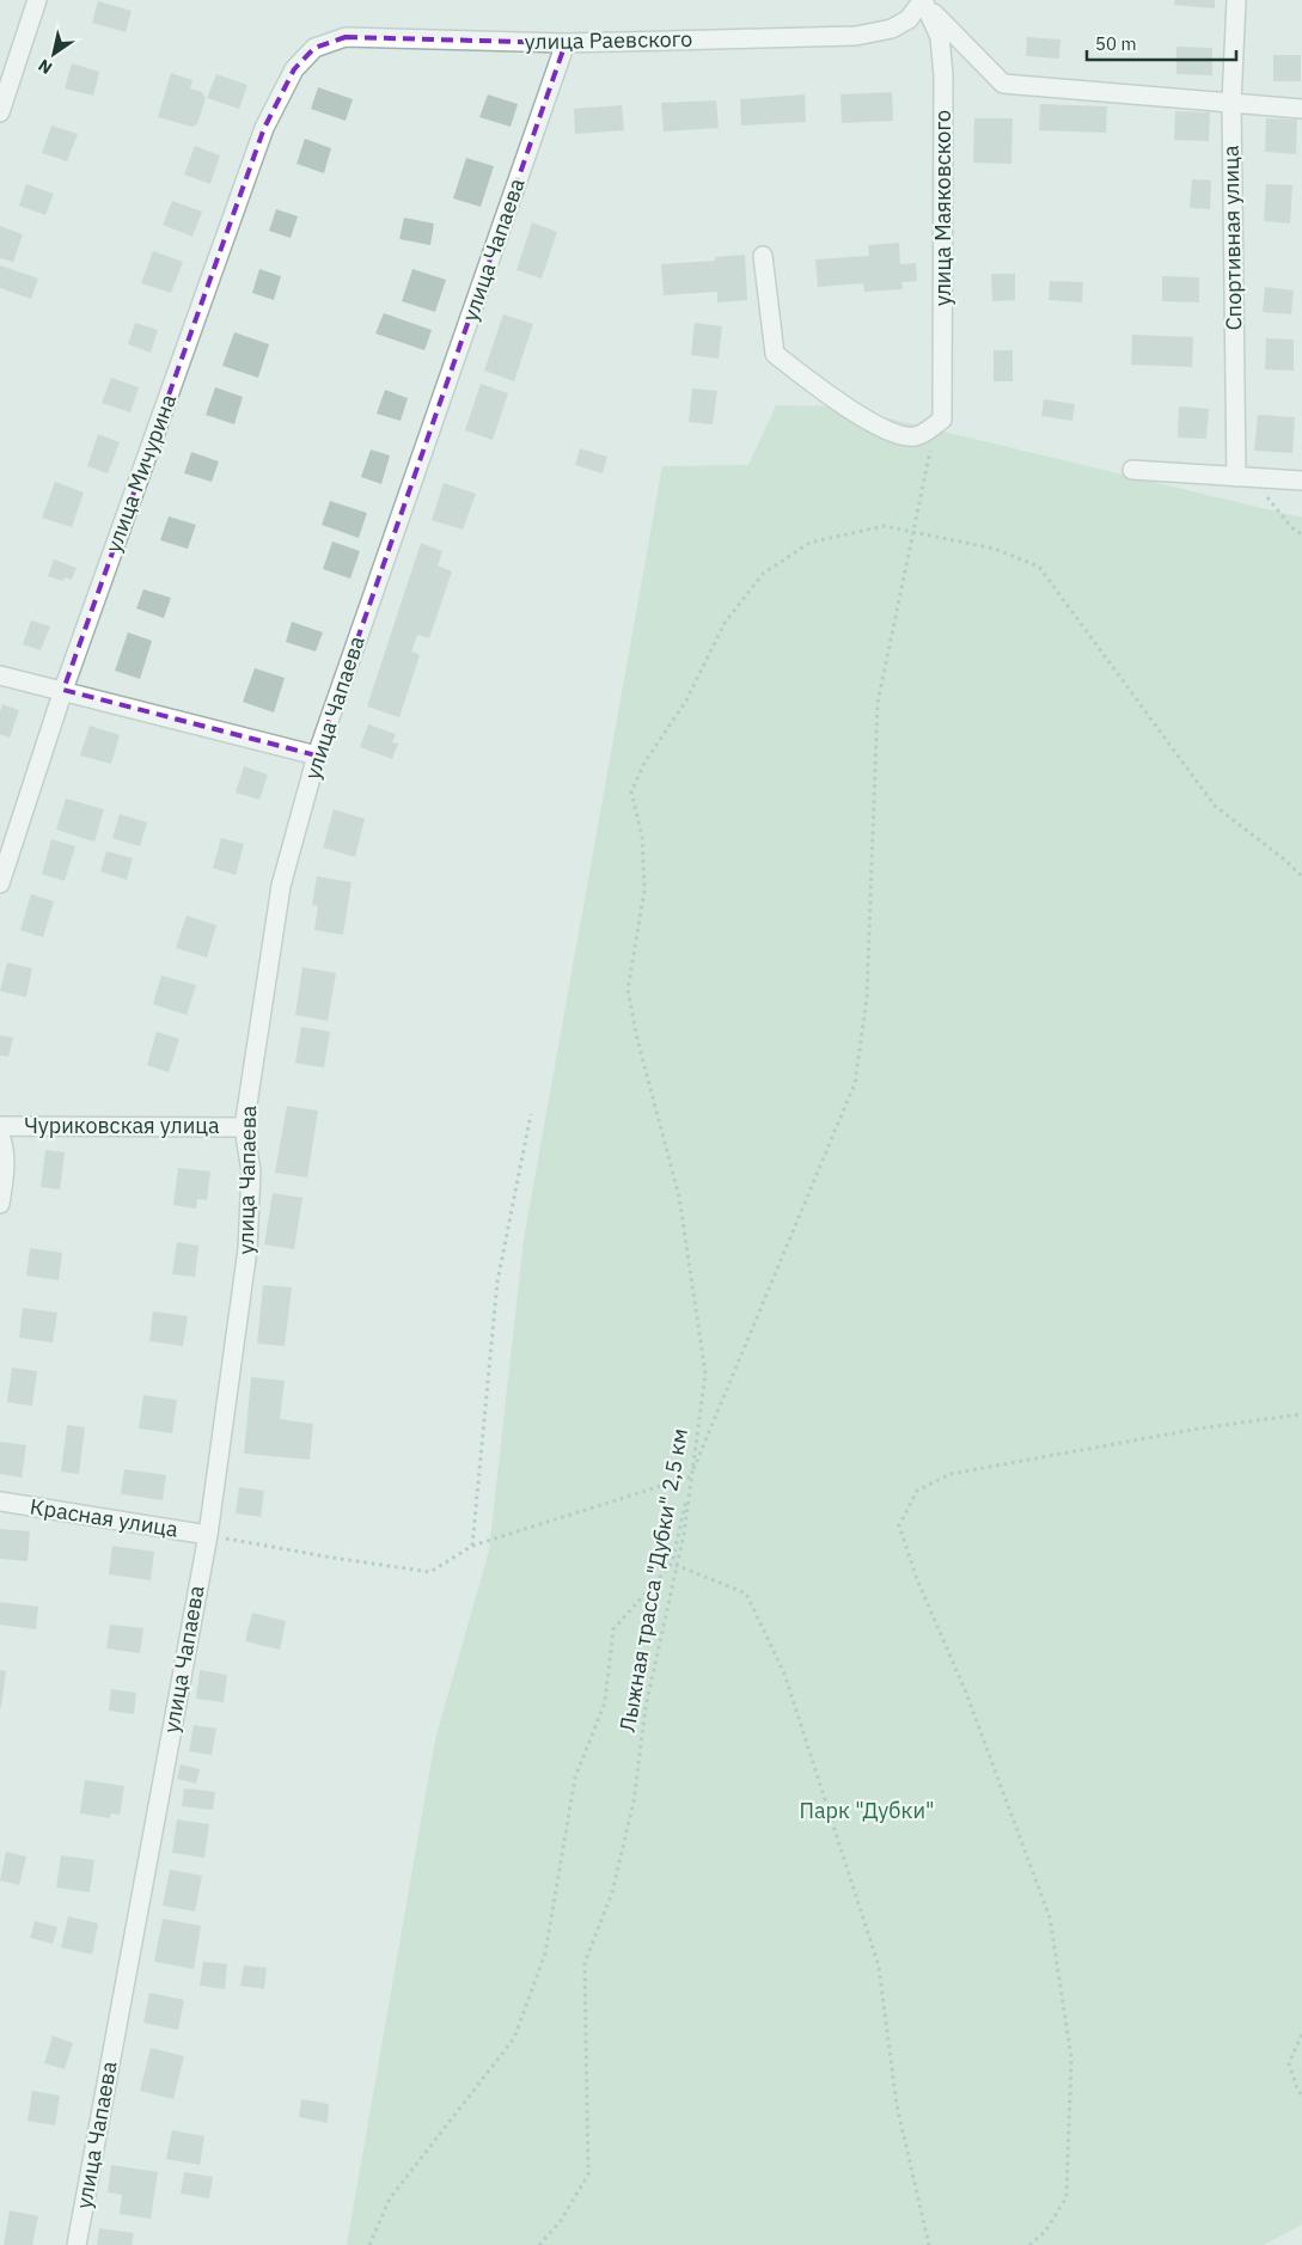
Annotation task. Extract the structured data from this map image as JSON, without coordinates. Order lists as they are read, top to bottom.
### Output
{
  "streets": {
    "street": [
      "улица Раевского",
      "улица Маяковского",
      "Спортивная улица",
      "улица Чапаева",
      "улица Мичурина",
      "Чуриковская улица",
      "Красная улица"
    ],
    "path": ["Лыжная трасса \"Дубки\" 2,5 км"]
  },
  "crossings": [
    ["улица Раевского", "улица Маяковского"],
    ["улица Раевского", "улица Чапаева"],
    ["улица Раевского", "улица Мичурина"],
    ["улица Чапаева", "Чуриковская улица"],
    ["улица Чапаева", "Красная улица"]
  ],
  "parks": ["Парк \"Дубки\""],
  "scale_bar": "50 m",
  "north": "bottom left"
}
